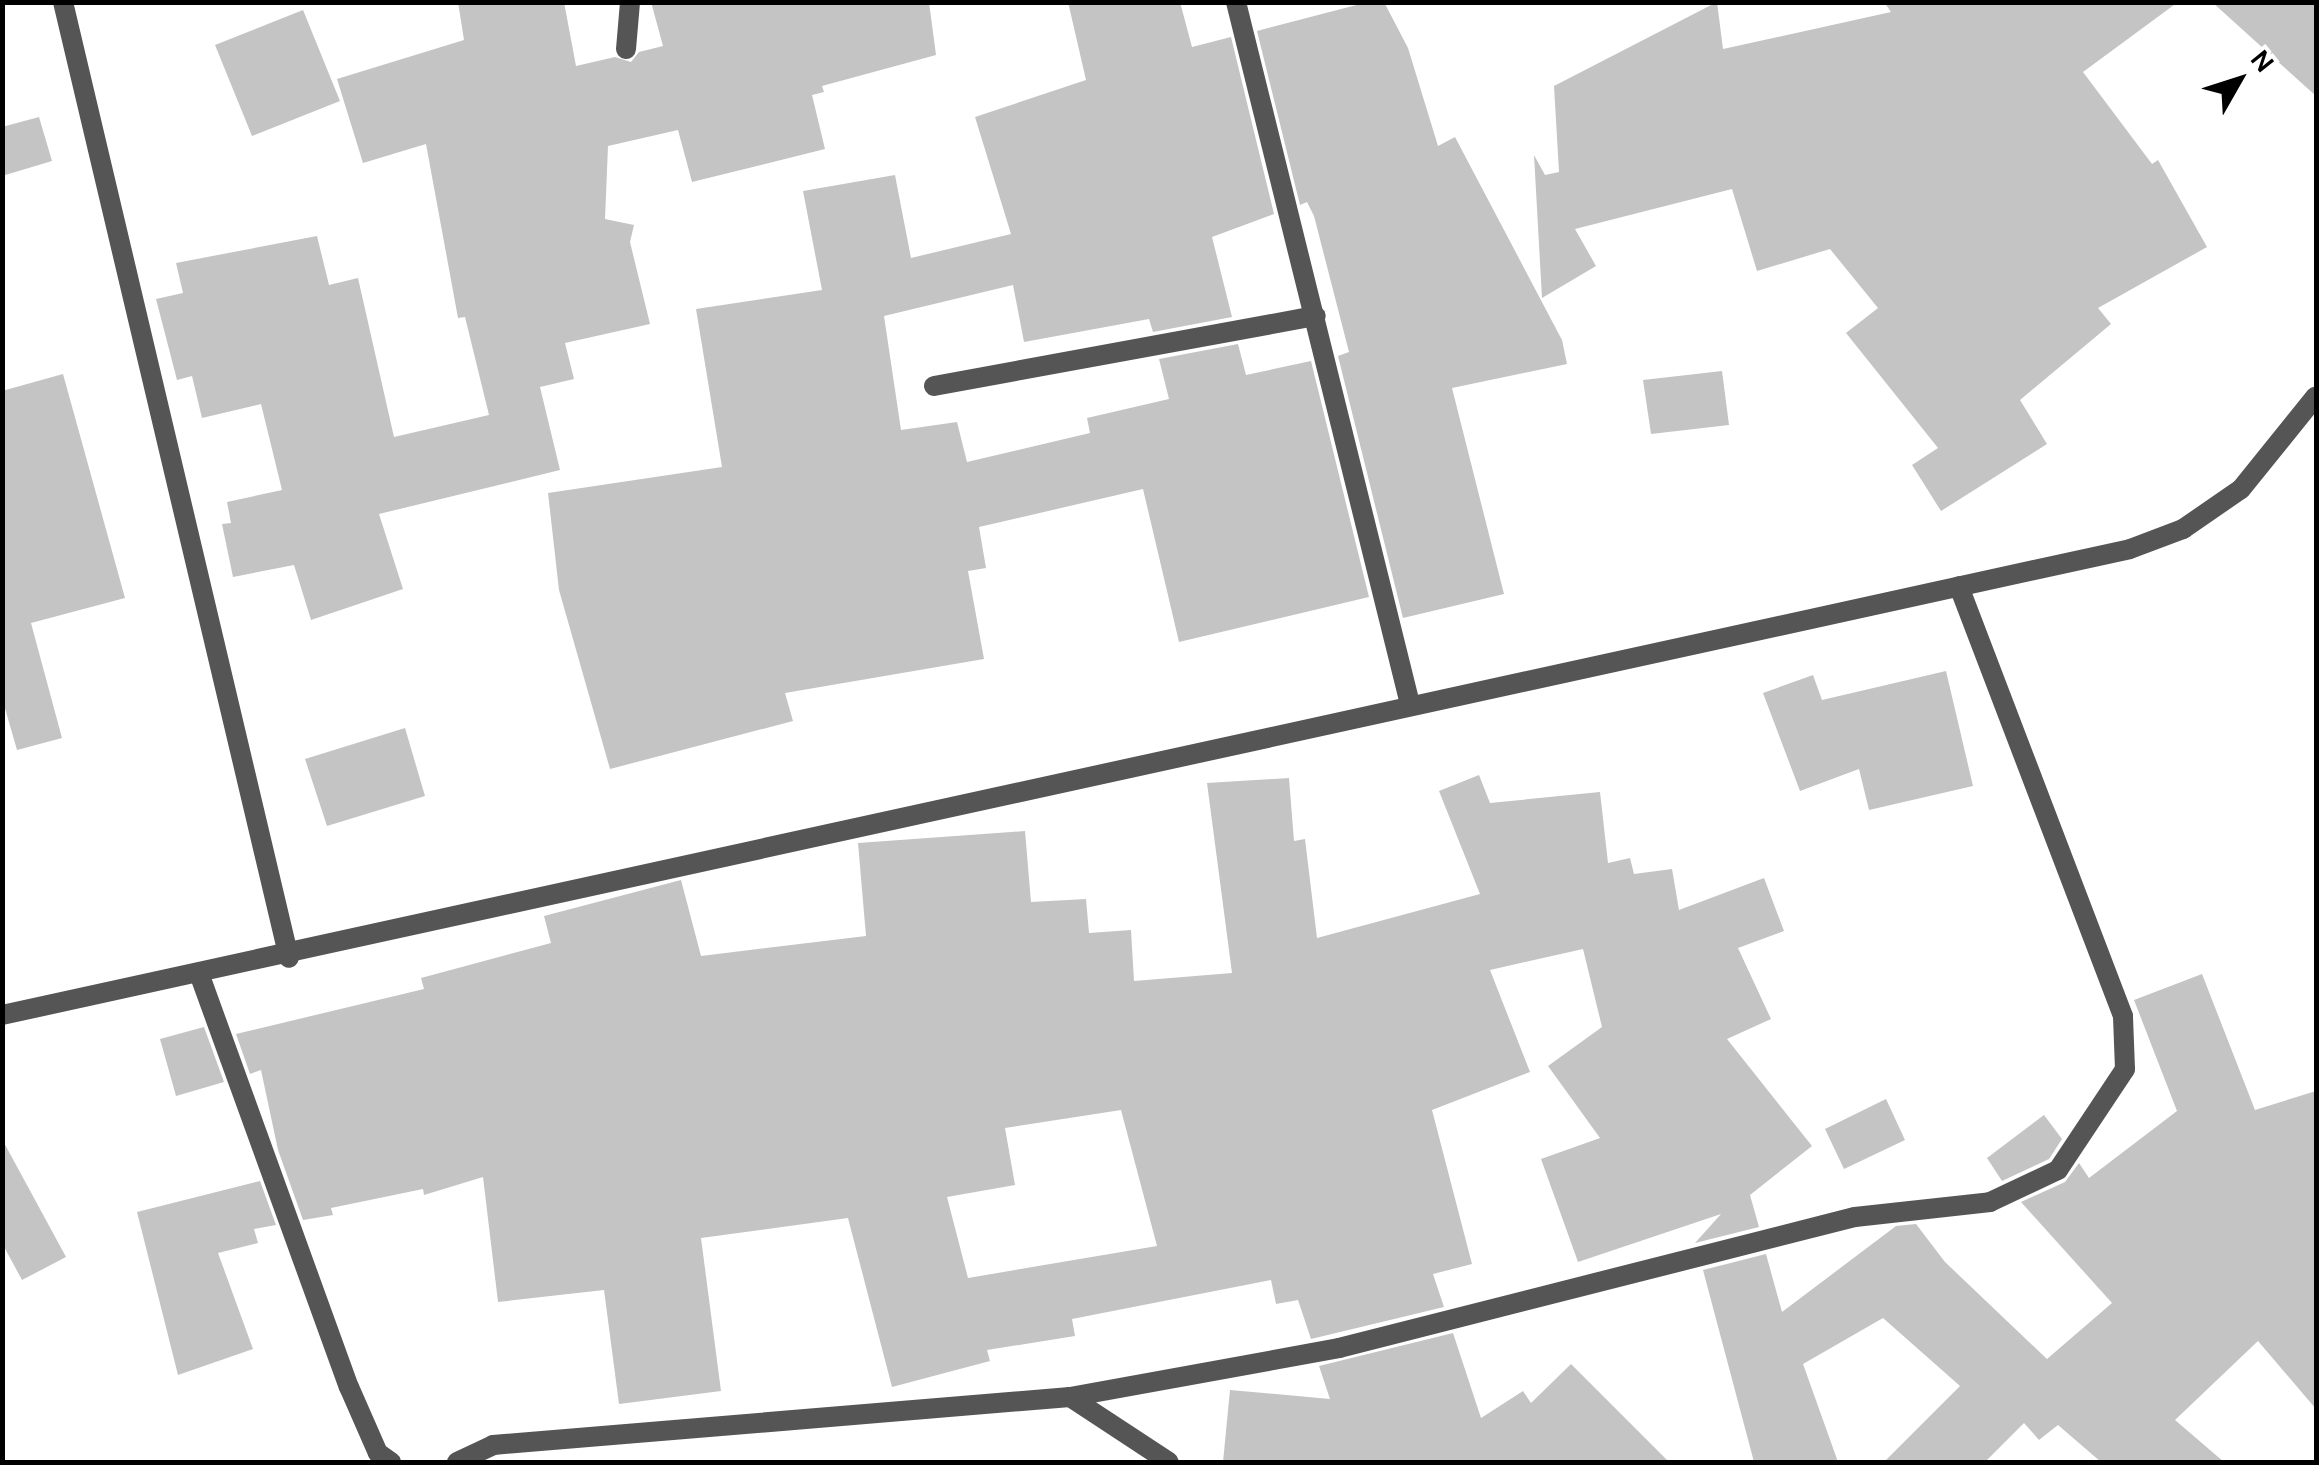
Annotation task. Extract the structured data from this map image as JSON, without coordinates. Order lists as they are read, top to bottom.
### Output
{
  "north": "top right"
}
